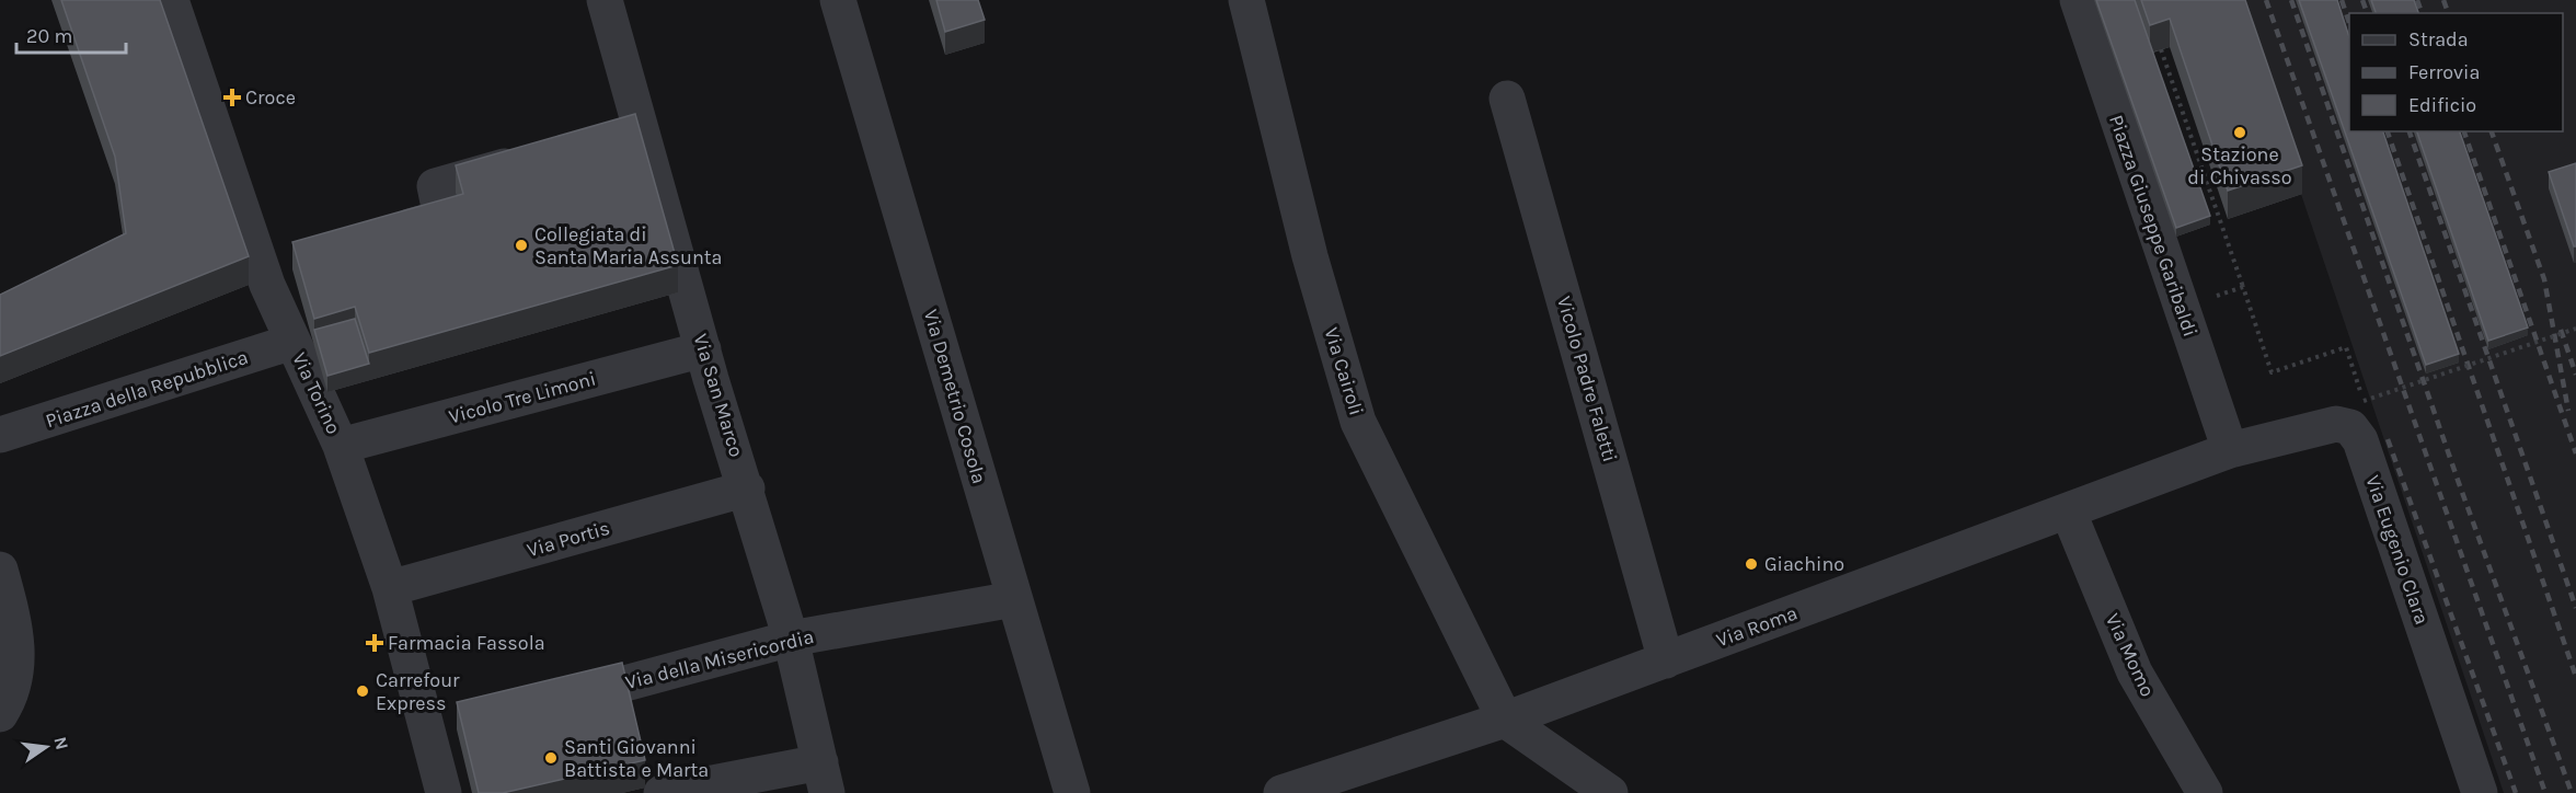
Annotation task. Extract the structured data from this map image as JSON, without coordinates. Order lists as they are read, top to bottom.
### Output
{
  "streets": {
    "street": [
      "Piazza Giuseppe Garibaldi",
      "Via Cairoli",
      "Vicolo Padre Faletti",
      "Piazza della Repubblica",
      "Via Torino",
      "Via San Marco",
      "Via Demetrio Cosola",
      "Vicolo Tre Limoni",
      "Via Portis",
      "Via Eugenio Clara",
      "Via Roma",
      "Via Momo",
      "Via della Misericordia"
    ]
  },
  "crossings": [
    ["Piazza Giuseppe Garibaldi", "Via Eugenio Clara"],
    ["Piazza Giuseppe Garibaldi", "Via Roma"],
    ["Via Cairoli", "Via Roma"],
    ["Vicolo Padre Faletti", "Via Roma"],
    ["Piazza della Repubblica", "Via Torino"],
    ["Via Torino", "Vicolo Tre Limoni"],
    ["Via Torino", "Via Portis"],
    ["Via San Marco", "Vicolo Tre Limoni"],
    ["Via San Marco", "Via Portis"],
    ["Via San Marco", "Via della Misericordia"],
    ["Via Demetrio Cosola", "Via della Misericordia"],
    ["Via Eugenio Clara", "Via Roma"],
    ["Via Roma", "Via Momo"]
  ],
  "places": {
    "health": ["Croce", "Farmacia Fassola"],
    "other": [
      "Stazione di Chivasso",
      "Collegiata di Santa Maria Assunta",
      "Giachino",
      "Carrefour Express",
      "Santi Giovanni Battista e Marta"
    ]
  },
  "legend": ["Strada", "Ferrovia", "Edificio"],
  "scale_bar": "20 m",
  "north": "right"
}
